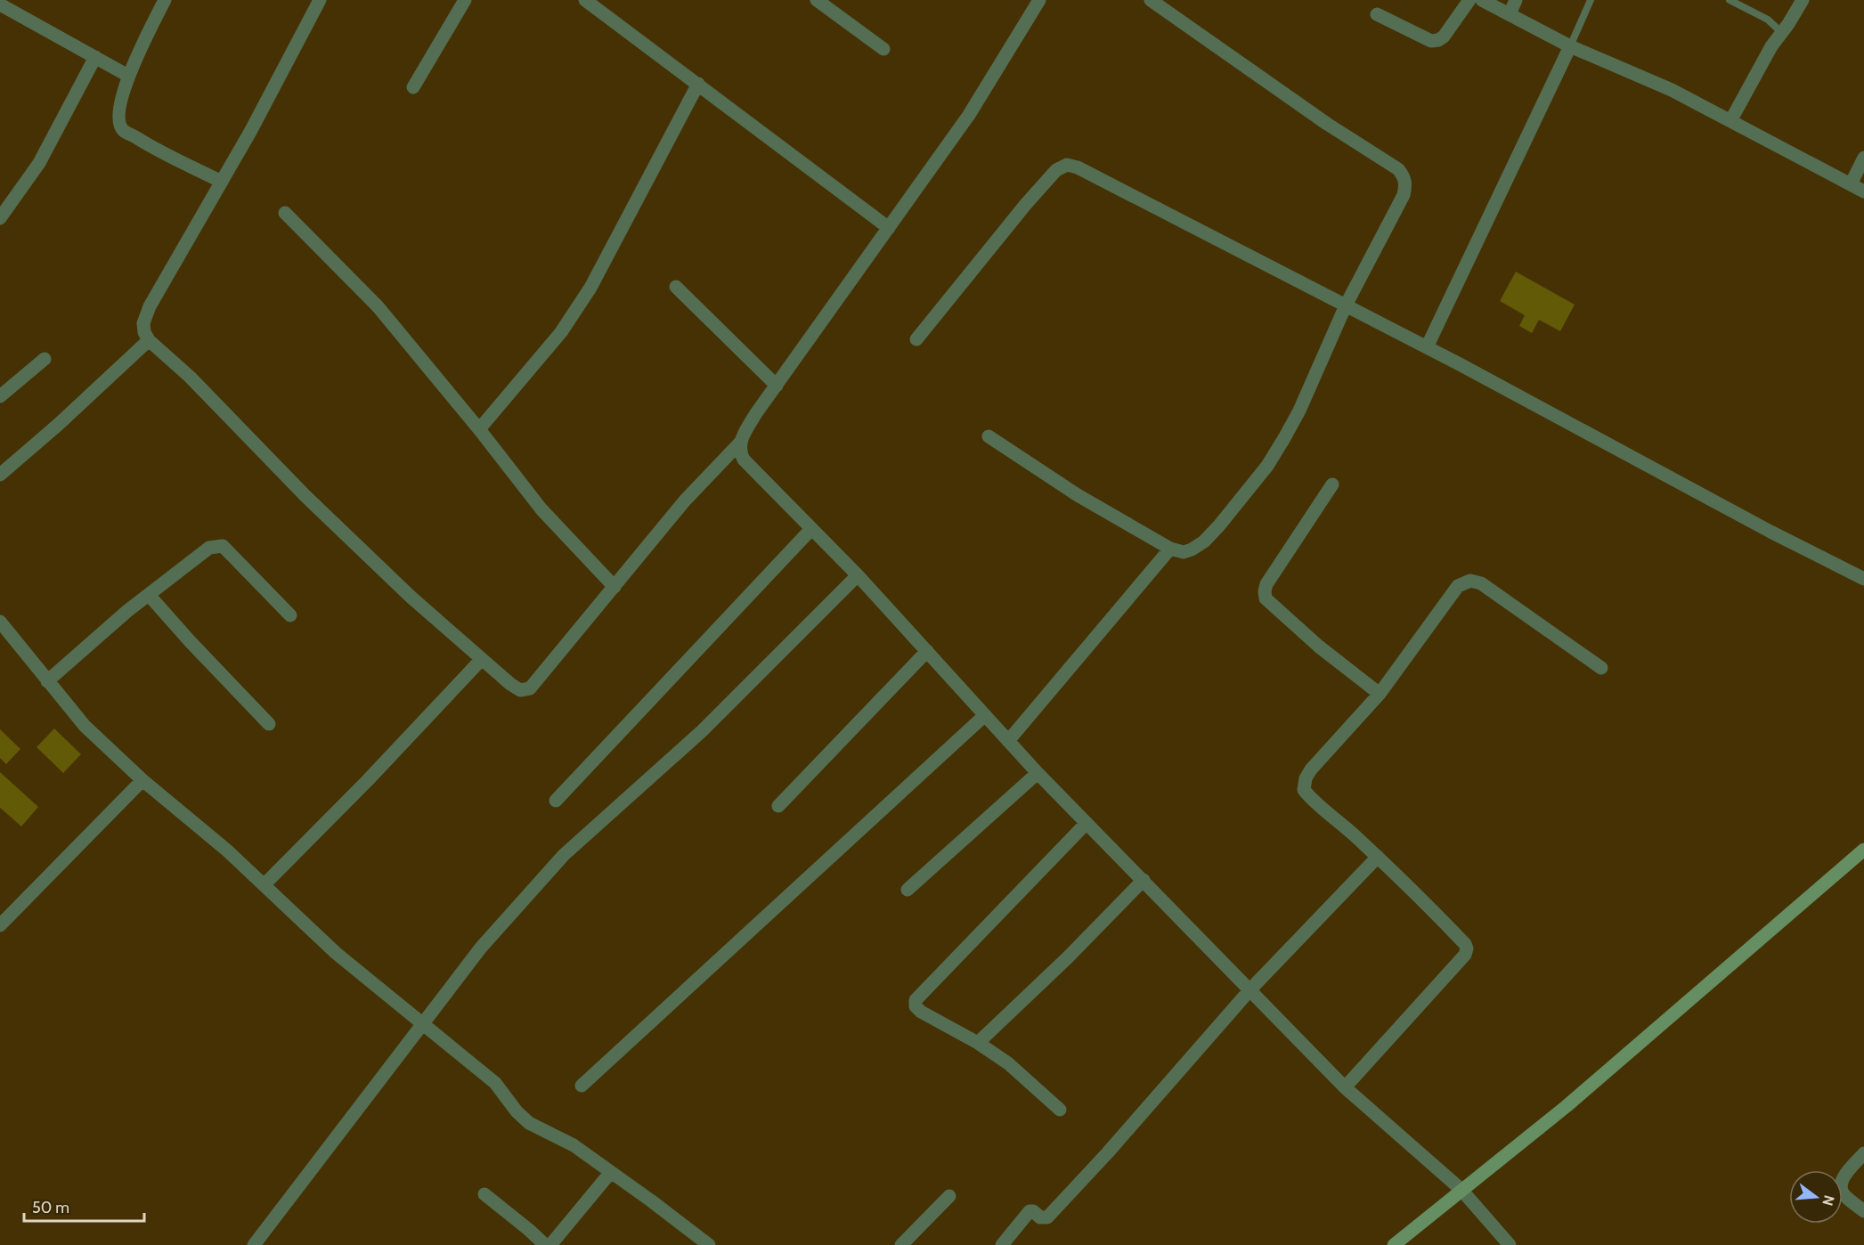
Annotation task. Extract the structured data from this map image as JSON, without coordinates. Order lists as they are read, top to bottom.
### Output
{
  "scale_bar": "50 m",
  "north": "right"
}
